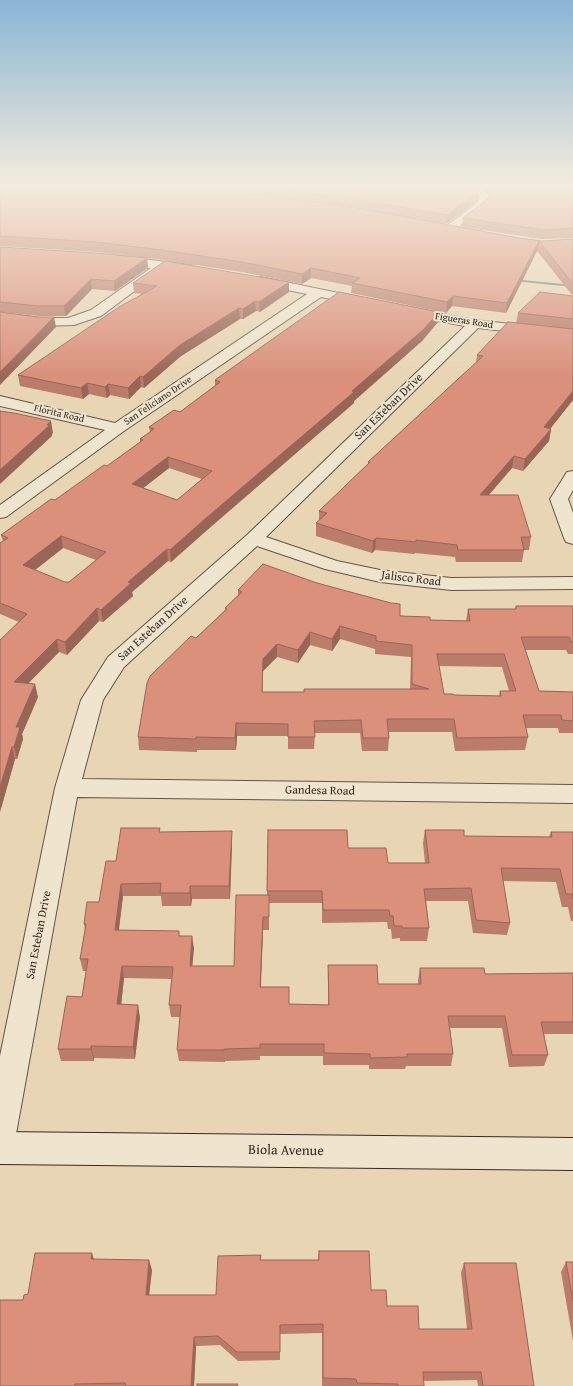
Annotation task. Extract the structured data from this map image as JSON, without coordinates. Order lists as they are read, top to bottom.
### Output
{
  "streets": {
    "street": [
      "Figueras Road",
      "San Feliciano Drive",
      "San Esteban Drive",
      "Florita Road",
      "Jalisco Road",
      "Gandesa Road",
      "Biola Avenue"
    ]
  },
  "crossings": [
    ["Figueras Road", "San Esteban Drive"],
    ["San Feliciano Drive", "Florita Road"],
    ["San Esteban Drive", "Jalisco Road"],
    ["San Esteban Drive", "Gandesa Road"]
  ]
}
